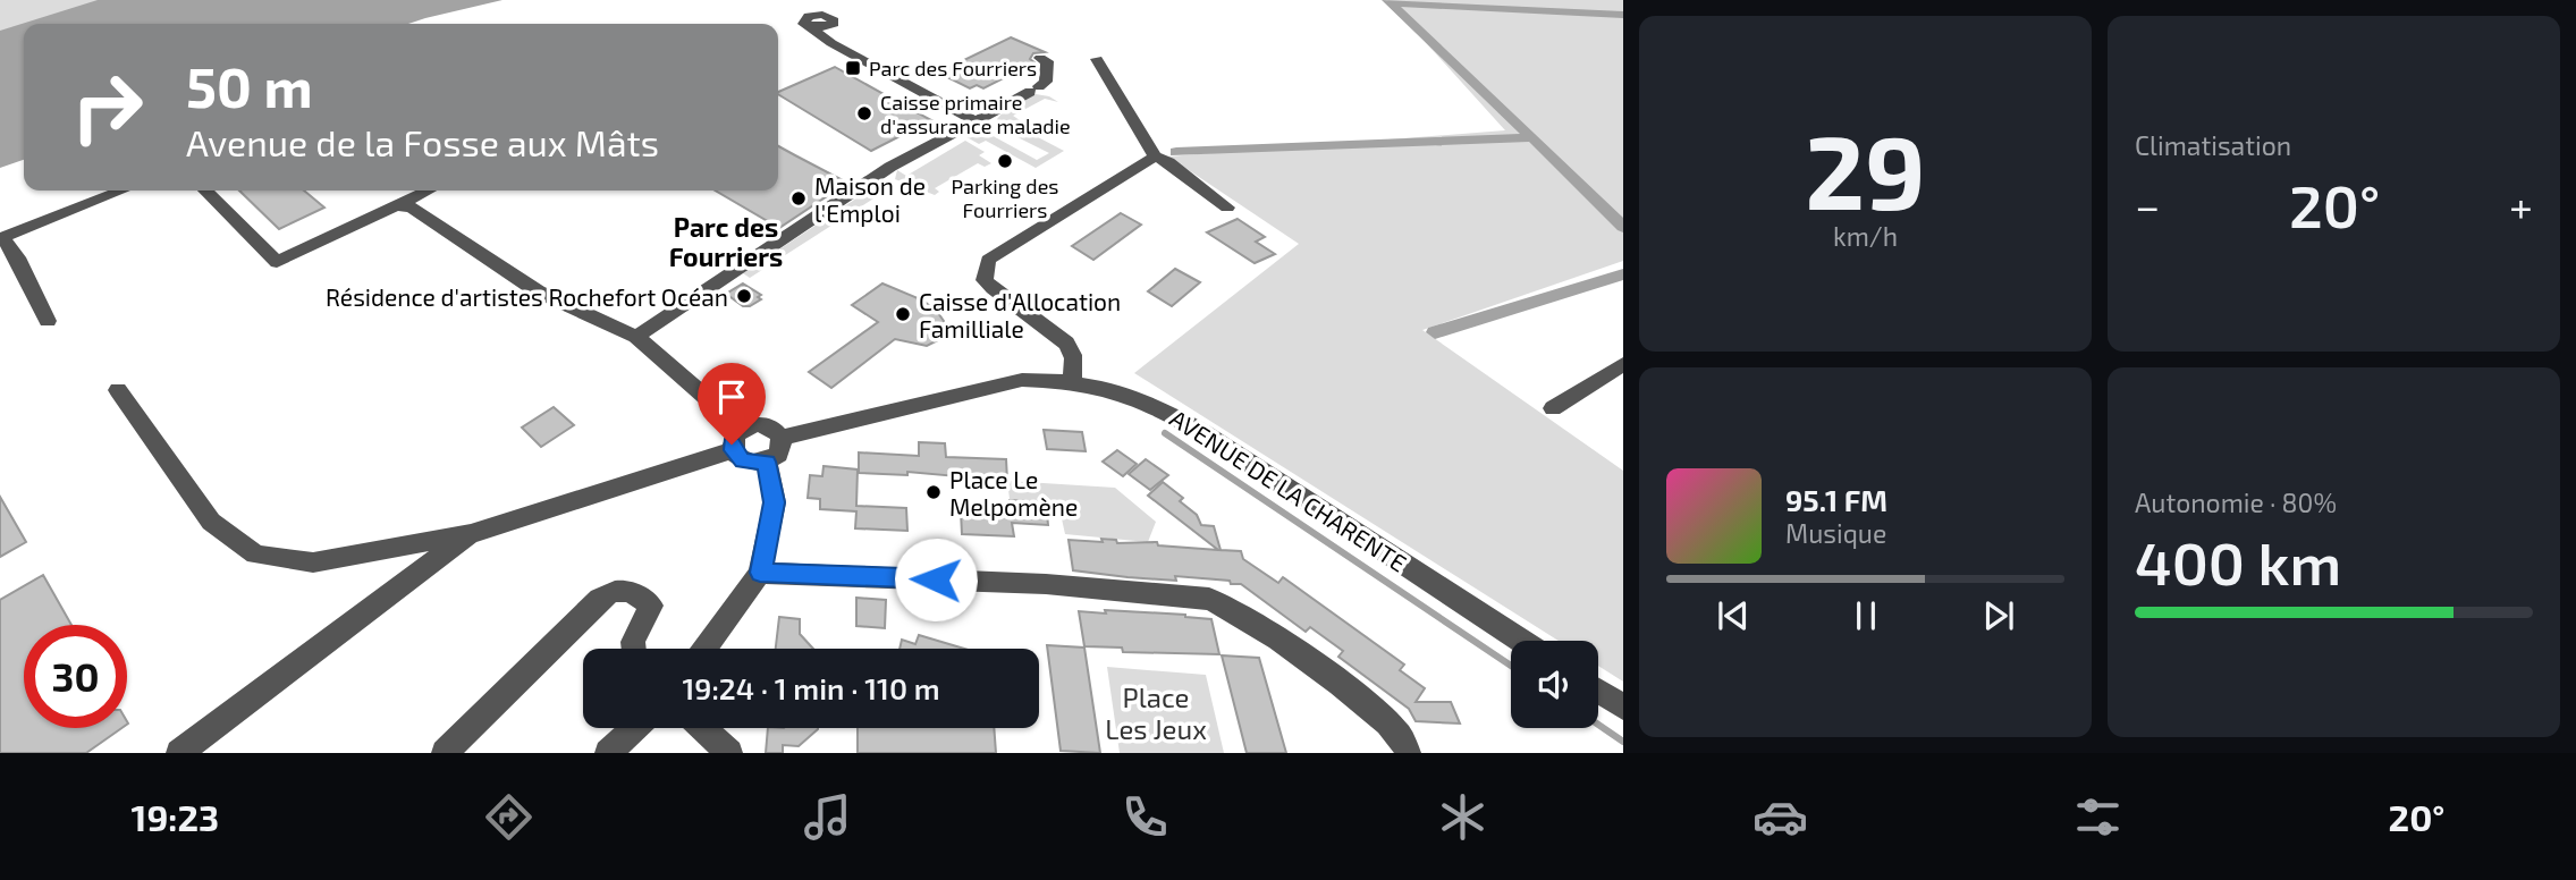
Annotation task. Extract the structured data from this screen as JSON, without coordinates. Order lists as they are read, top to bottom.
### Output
{
  "streets": {
    "street": ["AVENUE DE LA CHARENTE"]
  },
  "districts": ["Parc des Fourriers"],
  "parks": ["Place Les Jeux"],
  "places": {
    "transit": ["Parc des Fourriers"],
    "other": [
      "Caisse primaire d'assurance maladie",
      "Parking des Fourriers",
      "Maison de l'Emploi",
      "Résidence d'artistes Rochefort Océan",
      "Caisse d'Allocation Familliale",
      "Place Le Melpomène"
    ]
  },
  "page": {
    "tile": [
      ["29", "km/h"],
      "Climatisation",
      ["Autonomie · 80%", "400 km"]
    ],
    "turn": ["50 m", "Avenue de la Fosse aux Mâts"],
    "heat": ["−", "20°", "+"],
    "song": ["95.1 FM", "Musique"],
    "limit": "30",
    "trip": "19:24 · 1 min · 110 m",
    "tabs": ["19:23", "20°"]
  }
}
